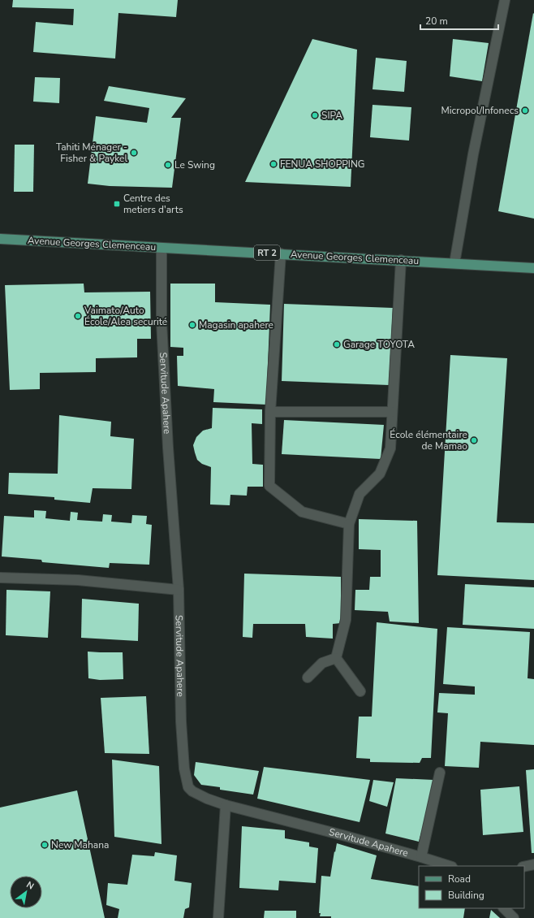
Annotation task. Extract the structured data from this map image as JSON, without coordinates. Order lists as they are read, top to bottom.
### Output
{
  "streets": {
    "main road": ["Avenue Georges Clemenceau", "RT 2"],
    "street": ["Servitude Apahere"]
  },
  "crossings": [
    ["Avenue Georges Clemenceau", "Servitude Apahere"]
  ],
  "places": {
    "other": [
      "Micropol/Infonecs",
      "SIPA",
      "Tahiti Ménager - Fisher & Paykel",
      "FENUA SHOPPING",
      "Le Swing",
      "Vaimato/Auto École/Alea securité",
      "Magasin apahere",
      "Garage TOYOTA",
      "École élémentaire de Mamao",
      "New Mahana"
    ],
    "transit": ["Centre des metiers d'arts"]
  },
  "legend": ["Road", "Building"],
  "scale_bar": "20 m",
  "north": "top right"
}
